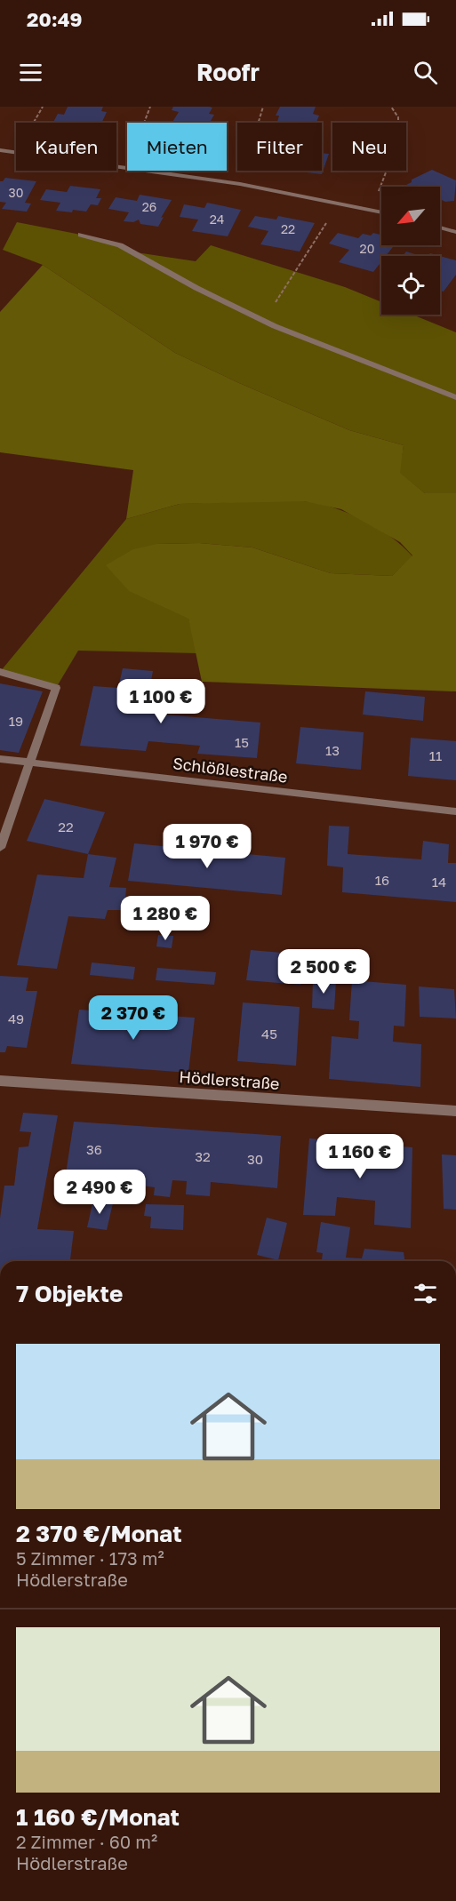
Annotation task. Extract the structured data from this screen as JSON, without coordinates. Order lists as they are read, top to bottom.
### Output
{
  "streets": {
    "street": ["Schlößlestraße", "Hödlerstraße"]
  },
  "house_numbers": [
    "30",
    "26",
    "24",
    "22",
    "20",
    "19",
    "15",
    "13",
    "11",
    "22",
    "16",
    "14",
    "49",
    "45",
    "36",
    "32",
    "30"
  ],
  "north": "bottom left",
  "page": {
    "status": "20:49",
    "header": "Roofr",
    "chip": [
      "Kaufen",
      "Mieten",
      "Filter",
      "Neu"
    ],
    "price": [
      "1 100 €",
      "1 970 €",
      "1 280 €",
      "2 500 €",
      "2 370 €",
      "1 160 €",
      "2 490 €"
    ],
    "heading": "7 Objekte",
    "list": [
      {
        "name": "2 370 €/Monat",
        "note": "5 Zimmer · 173 m² · Hödlerstraße"
      },
      {
        "name": "1 160 €/Monat",
        "note": "2 Zimmer · 60 m² · Hödlerstraße"
      }
    ]
  }
}
